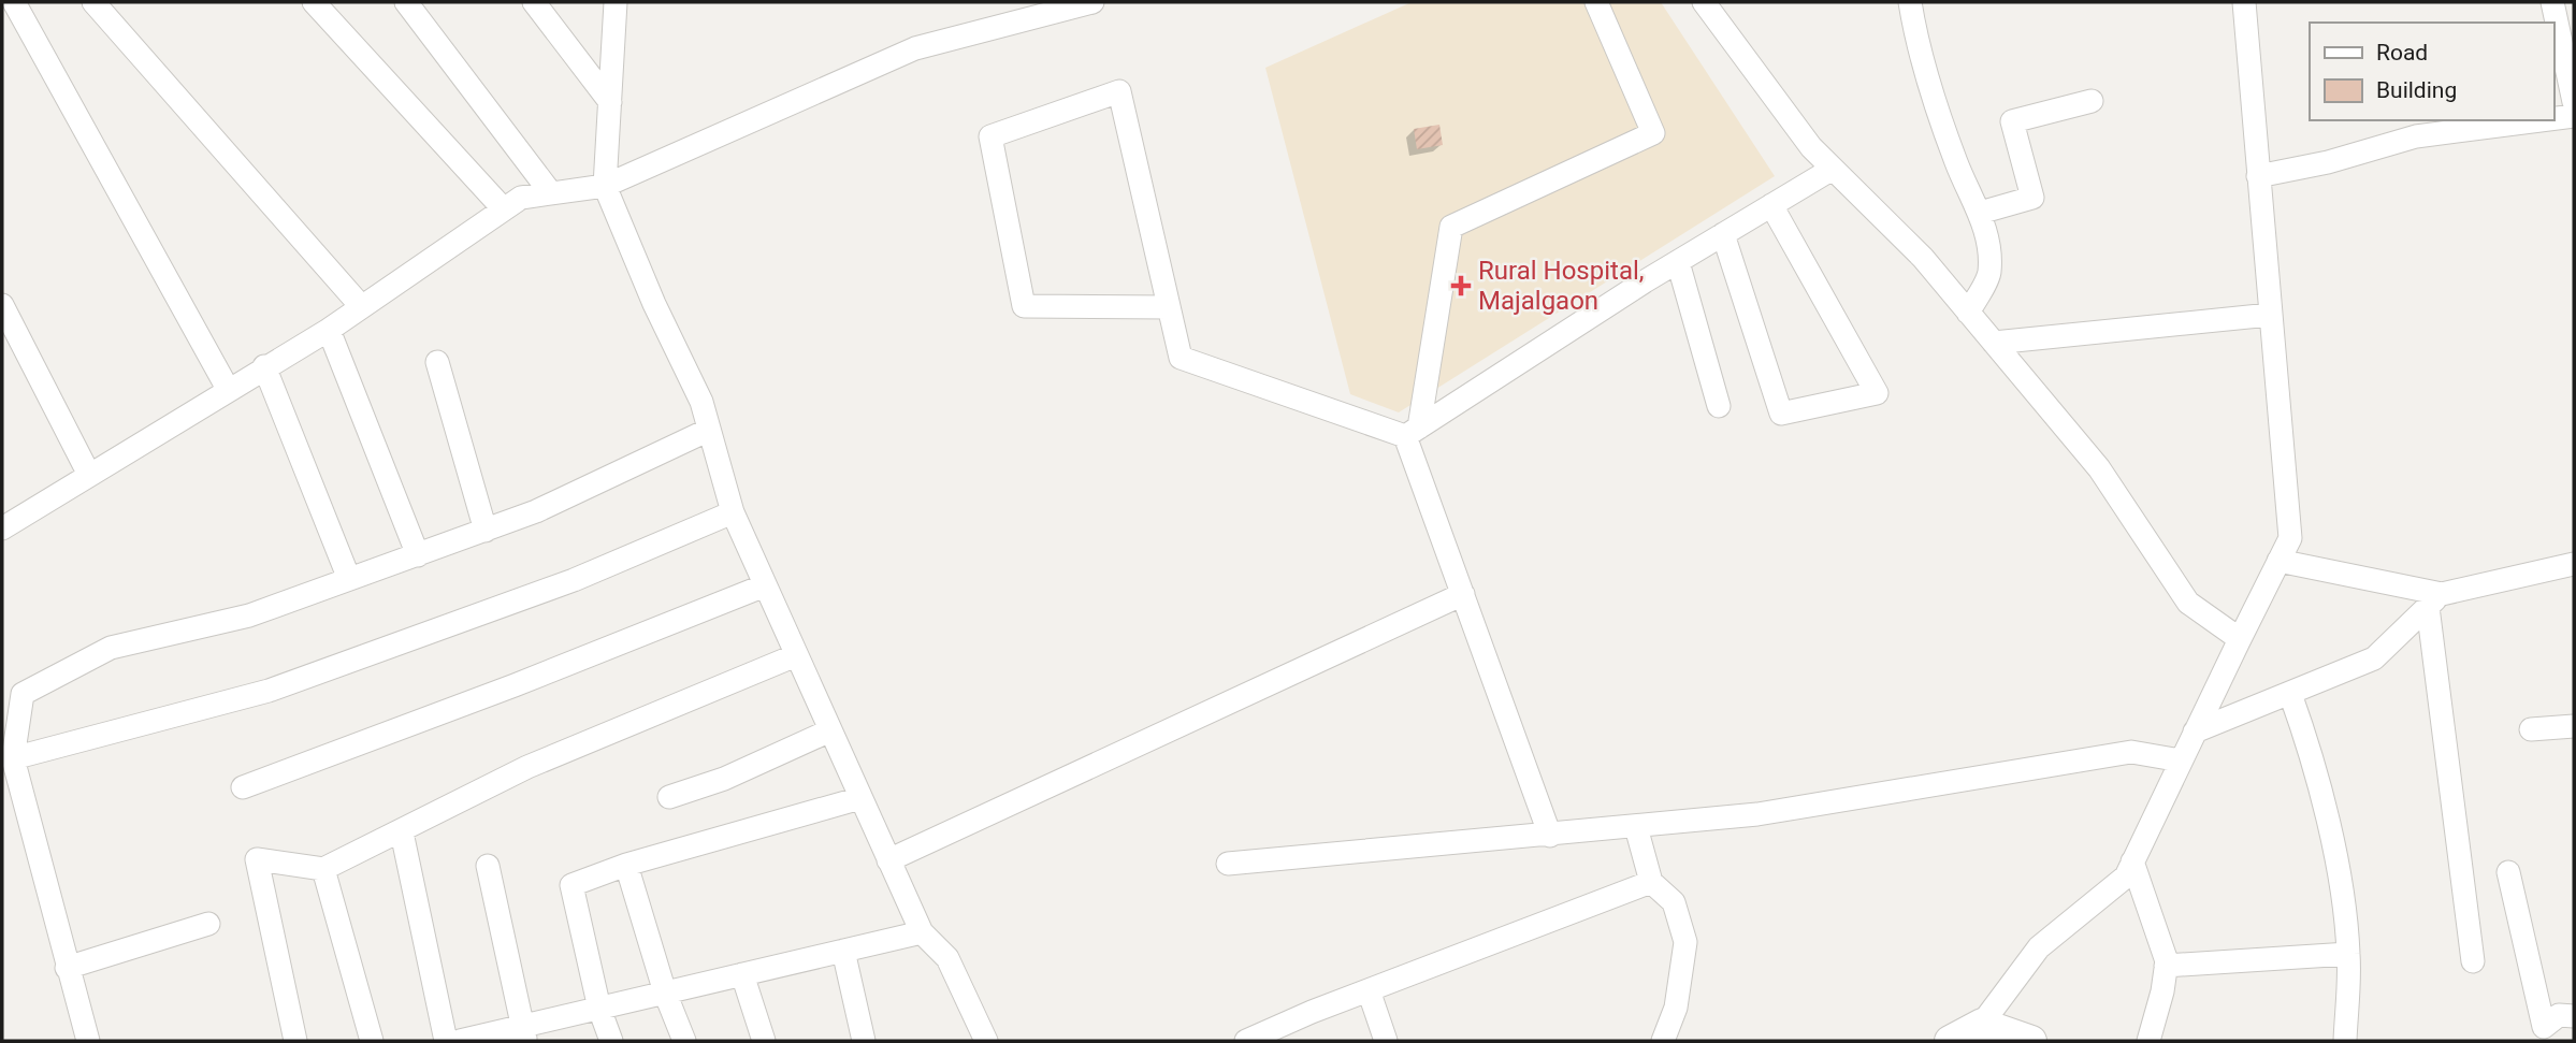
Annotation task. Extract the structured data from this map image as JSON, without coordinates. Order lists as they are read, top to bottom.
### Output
{
  "places": {
    "health": ["Rural Hospital, Majalgaon"]
  },
  "legend": ["Road", "Building"]
}
